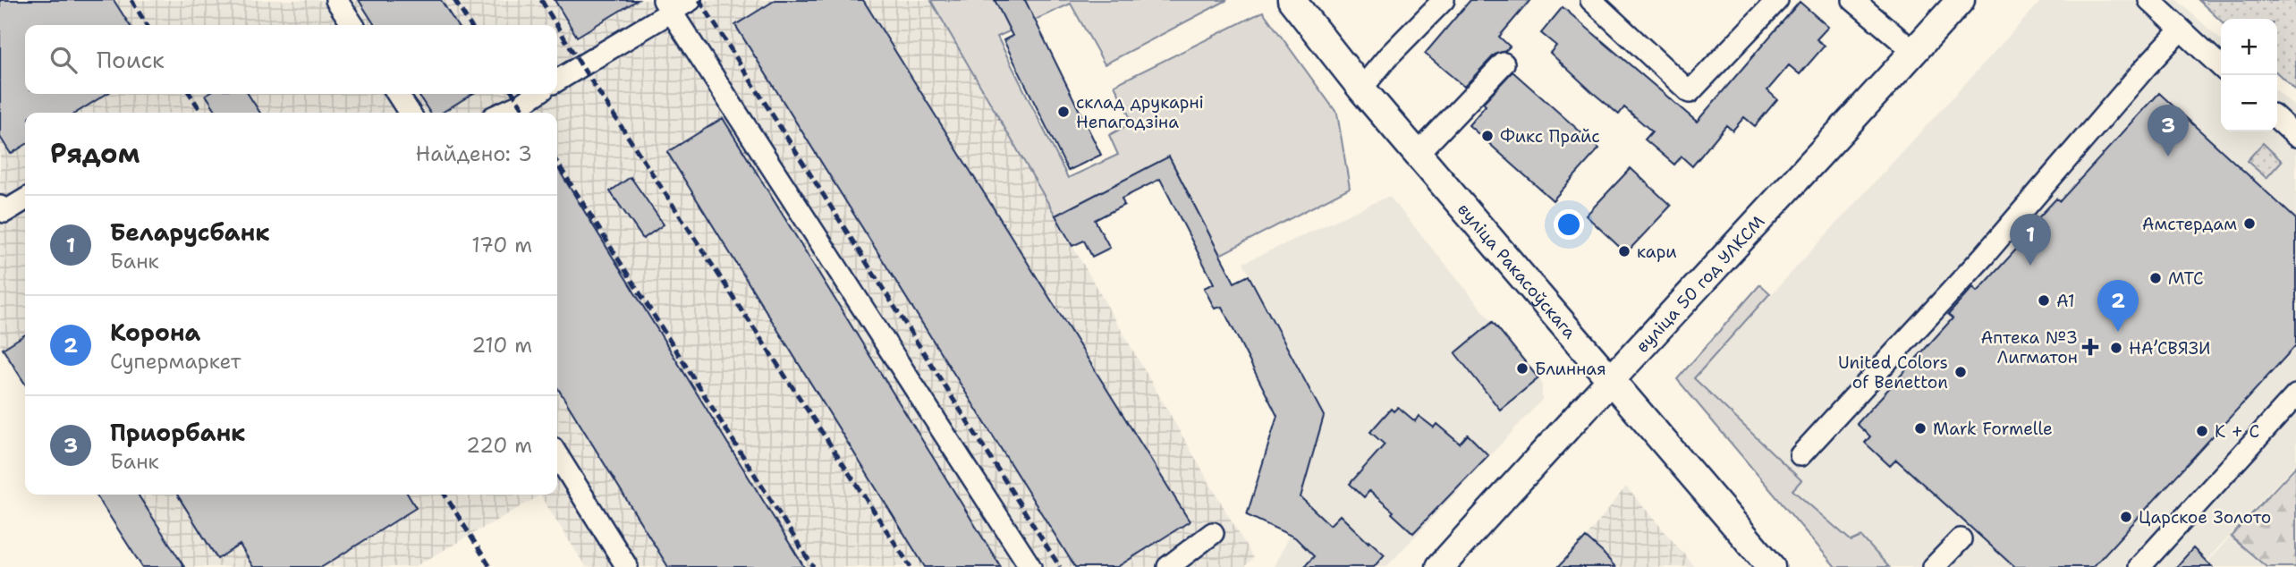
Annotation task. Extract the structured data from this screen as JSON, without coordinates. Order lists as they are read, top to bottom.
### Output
{
  "streets": {
    "main road": ["вуліца Ракасоўскага", "вуліца 50 год УЛКСМ"]
  },
  "crossings": [
    ["вуліца Ракасоўскага", "вуліца 50 год УЛКСМ"]
  ],
  "places": {
    "other": [
      "склад друкарні Непагодзіна",
      "Фикс Прайс",
      "Амстердам",
      "кари",
      "МТС",
      "A1",
      "НАʼСВЯЗИ",
      "Блинная",
      "United Colors of Benetton",
      "Mark Formelle",
      "К + С",
      "Царское Золото"
    ],
    "health": ["Аптека №3 Лигматон"]
  },
  "page": {
    "map_buttons": ["+", "−"],
    "search": "Поиск",
    "pins": ["3", "1", "2"],
    "heading": ["Рядом", "Найдено: 3"],
    "list": [
      {
        "mark": "1",
        "name": "Беларусбанк",
        "note": "Банк",
        "value": "170 m"
      },
      {
        "mark": "2",
        "name": "Корона",
        "note": "Супермаркет",
        "value": "210 m"
      },
      {
        "mark": "3",
        "name": "Приорбанк",
        "note": "Банк",
        "value": "220 m"
      }
    ]
  }
}
